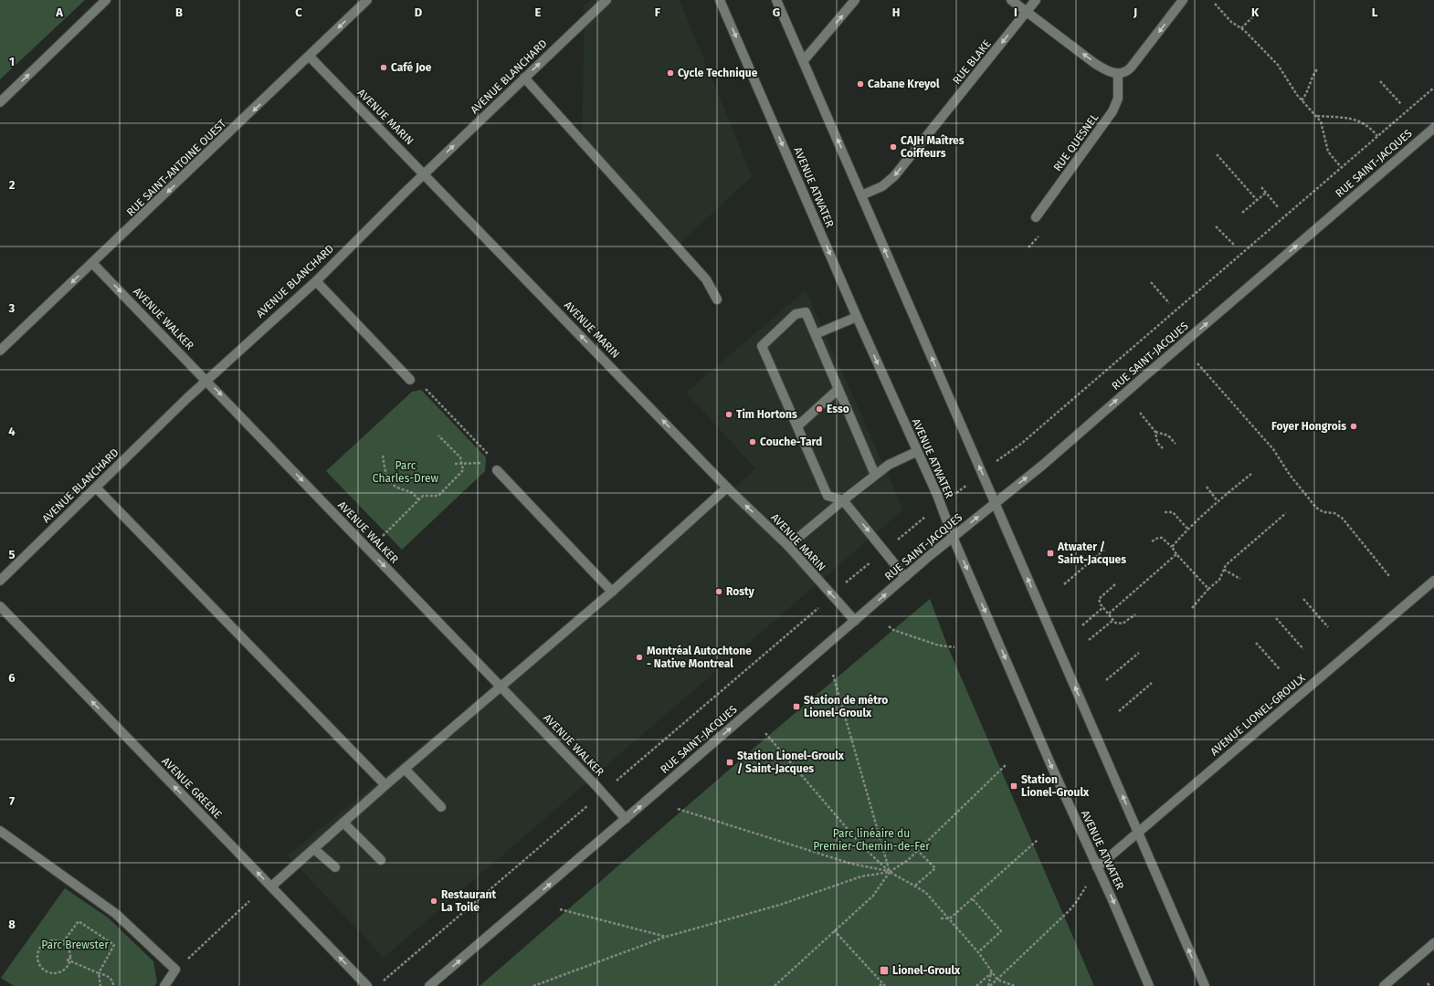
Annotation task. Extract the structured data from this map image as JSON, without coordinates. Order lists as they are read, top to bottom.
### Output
{
  "streets": {
    "main road": [
      "RUE BLAKE",
      "AVENUE BLANCHARD",
      "AVENUE MARIN",
      "RUE QUESNEL",
      "RUE SAINT-JACQUES",
      "RUE SAINT-ANTOINE OUEST",
      "AVENUE ATWATER",
      "AVENUE WALKER",
      "AVENUE LIONEL-GROULX",
      "AVENUE GREENE"
    ]
  },
  "crossings": [
    ["AVENUE BLANCHARD", "AVENUE MARIN"],
    ["AVENUE BLANCHARD", "AVENUE WALKER"],
    ["AVENUE MARIN", "RUE SAINT-JACQUES"],
    ["AVENUE MARIN", "RUE SAINT-ANTOINE OUEST"],
    ["RUE SAINT-JACQUES", "AVENUE ATWATER"],
    ["RUE SAINT-JACQUES", "AVENUE WALKER"],
    ["RUE SAINT-ANTOINE OUEST", "AVENUE WALKER"],
    ["AVENUE ATWATER", "AVENUE LIONEL-GROULX"]
  ],
  "one_way": [
    "RUE BLAKE",
    "AVENUE MARIN",
    "RUE SAINT-ANTOINE OUEST",
    "AVENUE WALKER",
    "AVENUE GREENE"
  ],
  "parks": ["Parc Charles-Drew", "Parc linéaire du Premier-Chemin-de-Fer", "Parc Brewster"],
  "places": {
    "other": [
      "Café Joe",
      "Cycle Technique",
      "Cabane Kreyol",
      "CAJH Maîtres Coiffeurs",
      "Esso",
      "Tim Hortons",
      "Foyer Hongrois",
      "Couche-Tard",
      "Rosty",
      "Montréal Autochtone - Native Montreal",
      "Restaurant La Toile"
    ],
    "transit": [
      "Atwater / Saint-Jacques",
      "Station de métro Lionel-Groulx",
      "Station Lionel-Groulx / Saint-Jacques",
      "Station Lionel-Groulx",
      "Lionel-Groulx"
    ]
  },
  "grid": {
    "columns": [
      "A",
      "B",
      "C",
      "D",
      "E",
      "F",
      "G",
      "H",
      "I",
      "J",
      "K",
      "L"
    ],
    "rows": [
      "1",
      "2",
      "3",
      "4",
      "5",
      "6",
      "7",
      "8"
    ]
  }
}
